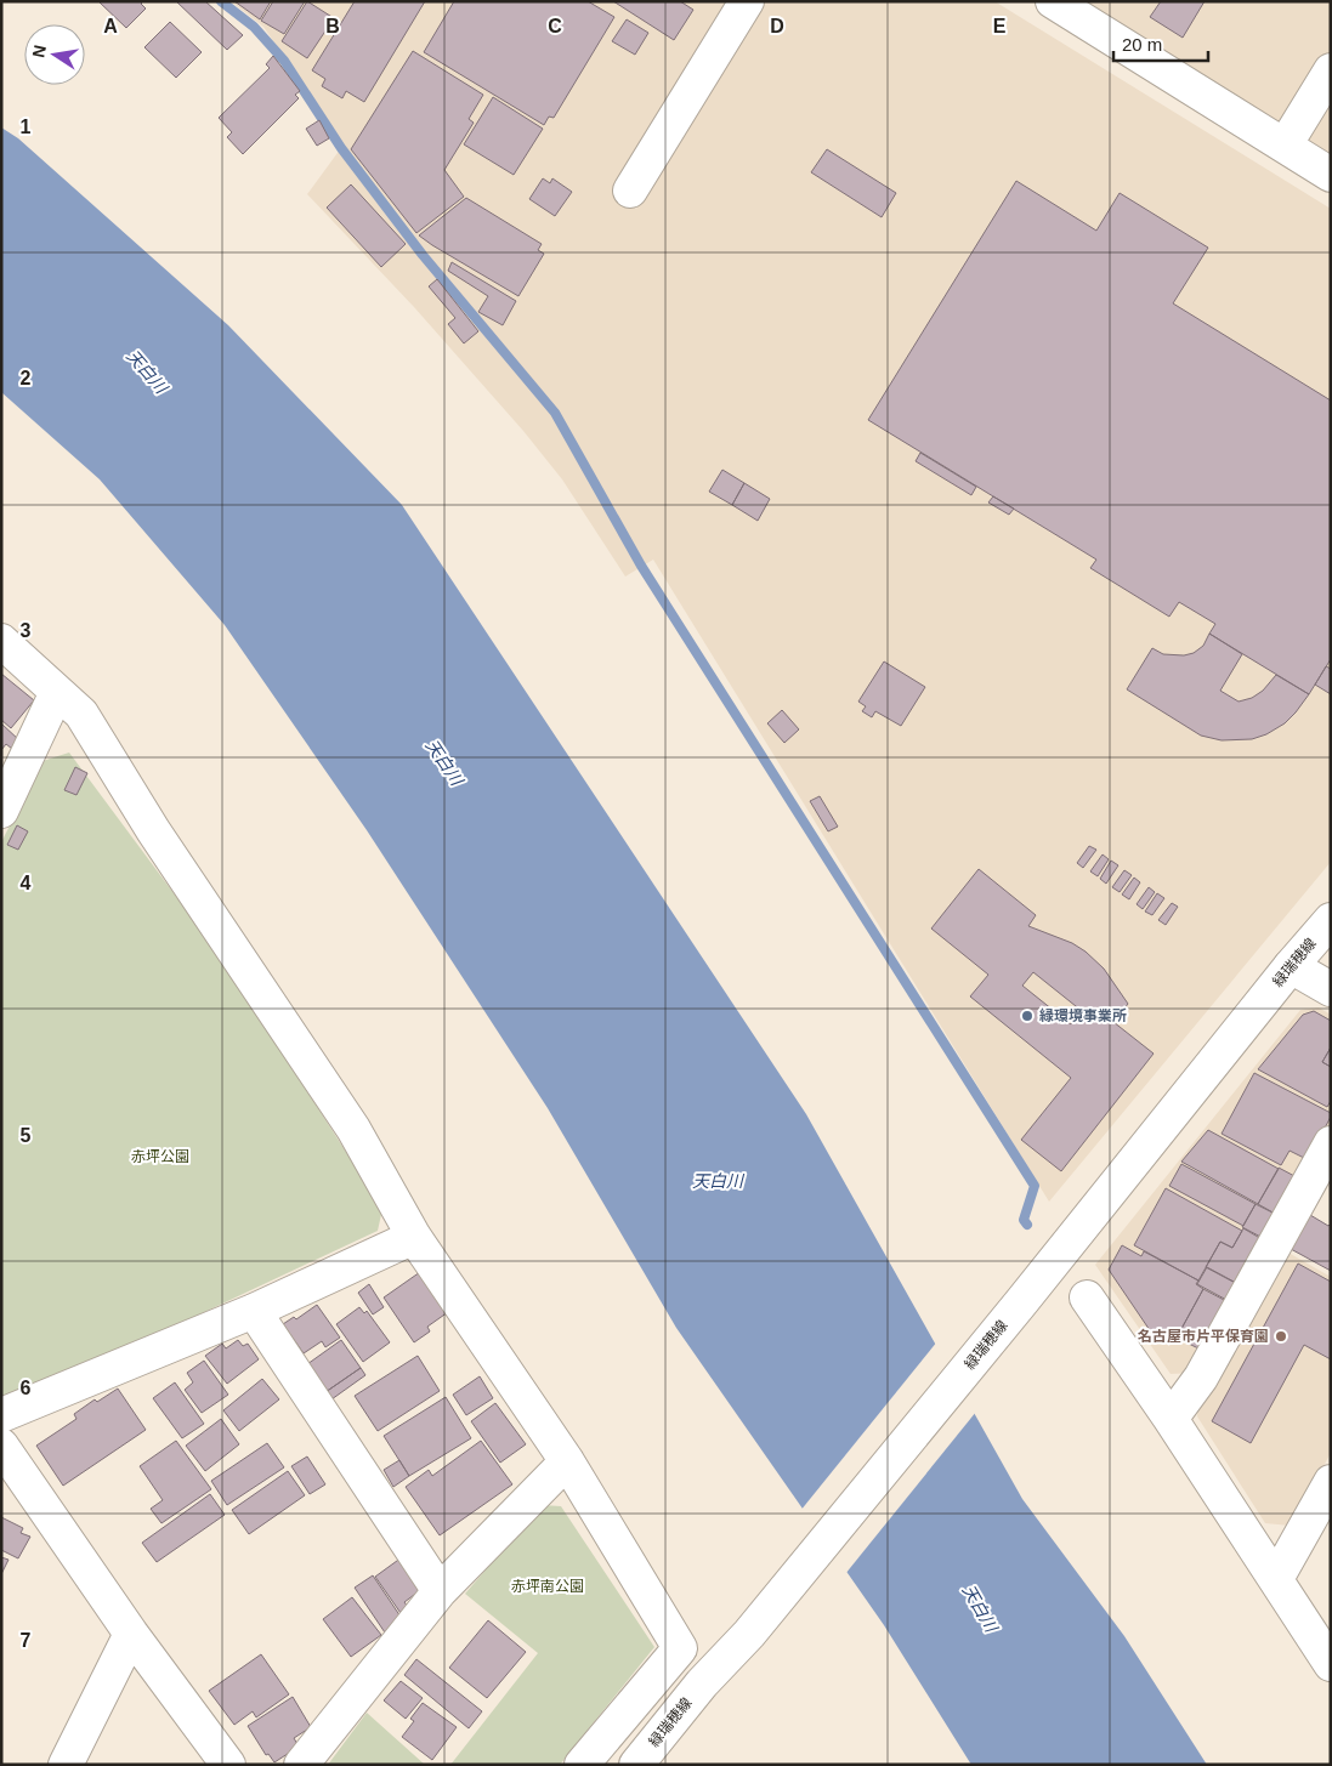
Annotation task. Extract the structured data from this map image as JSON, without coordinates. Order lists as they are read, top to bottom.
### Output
{
  "streets": {
    "street": ["緑瑞穂線"]
  },
  "water": ["天白川"],
  "parks": ["赤坪公園", "赤坪南公園"],
  "places": ["緑環境事業所", "名古屋市片平保育園"],
  "scale_bar": "20 m",
  "north": "left",
  "grid": {
    "columns": [
      "A",
      "B",
      "C",
      "D",
      "E"
    ],
    "rows": [
      "1",
      "2",
      "3",
      "4",
      "5",
      "6",
      "7"
    ]
  }
}
